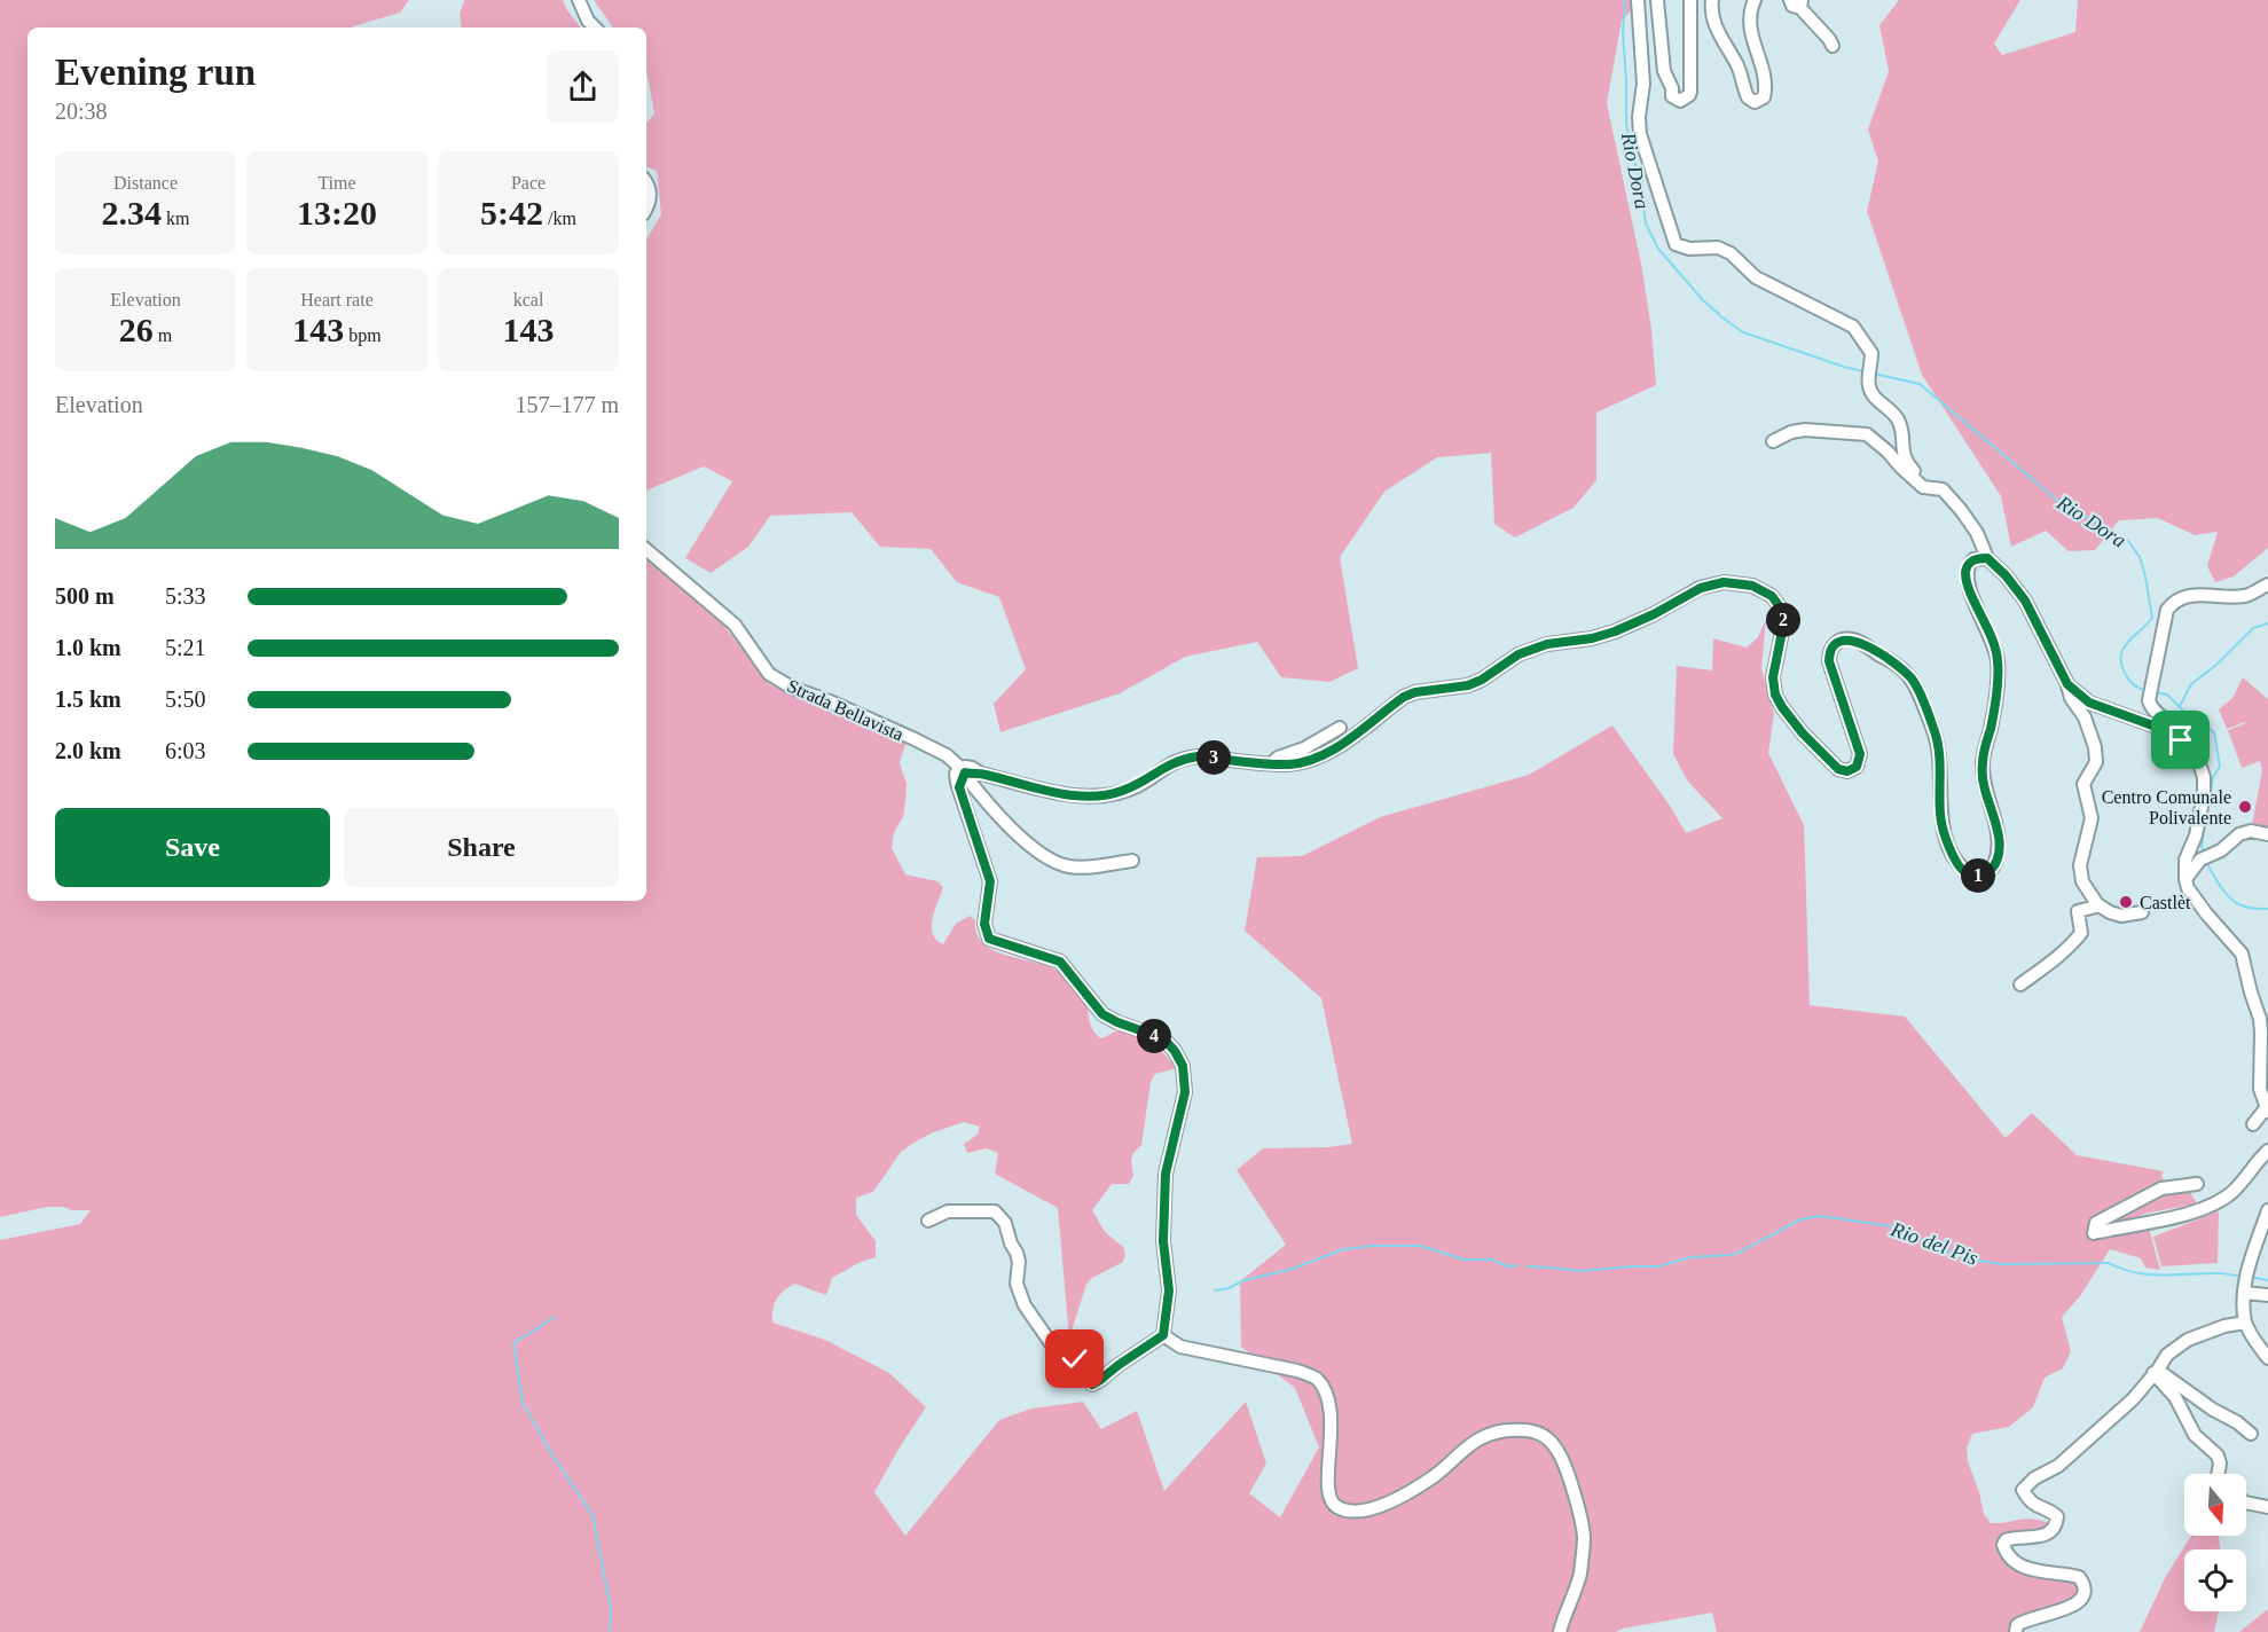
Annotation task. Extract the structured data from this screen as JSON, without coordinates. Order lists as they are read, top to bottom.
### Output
{
  "streets": {
    "street": ["Strada Bellavista"]
  },
  "water": ["Rio Dora", "Rio del Pis"],
  "places": ["Centro Comunale Polivalente", "Castlèt"],
  "north": "bottom",
  "page": {
    "heading": ["Evening run", "20:38"],
    "stats": [
      ["Distance", "2.34 km"],
      ["Time", "13:20"],
      ["Pace", "5:42 /km"],
      ["Elevation", "26 m"],
      ["Heart rate", "143 bpm"],
      ["kcal", "143"]
    ],
    "chart": ["Elevation", "157–177 m"],
    "list": [
      {
        "name": "500 m",
        "note": "5:33"
      },
      {
        "name": "1.0 km",
        "note": "5:21"
      },
      {
        "name": "1.5 km",
        "note": "5:50"
      },
      {
        "name": "2.0 km",
        "note": "6:03"
      }
    ],
    "pins": [
      "2",
      "3",
      "1",
      "4"
    ],
    "buttons": ["Save", "Share"]
  }
}
